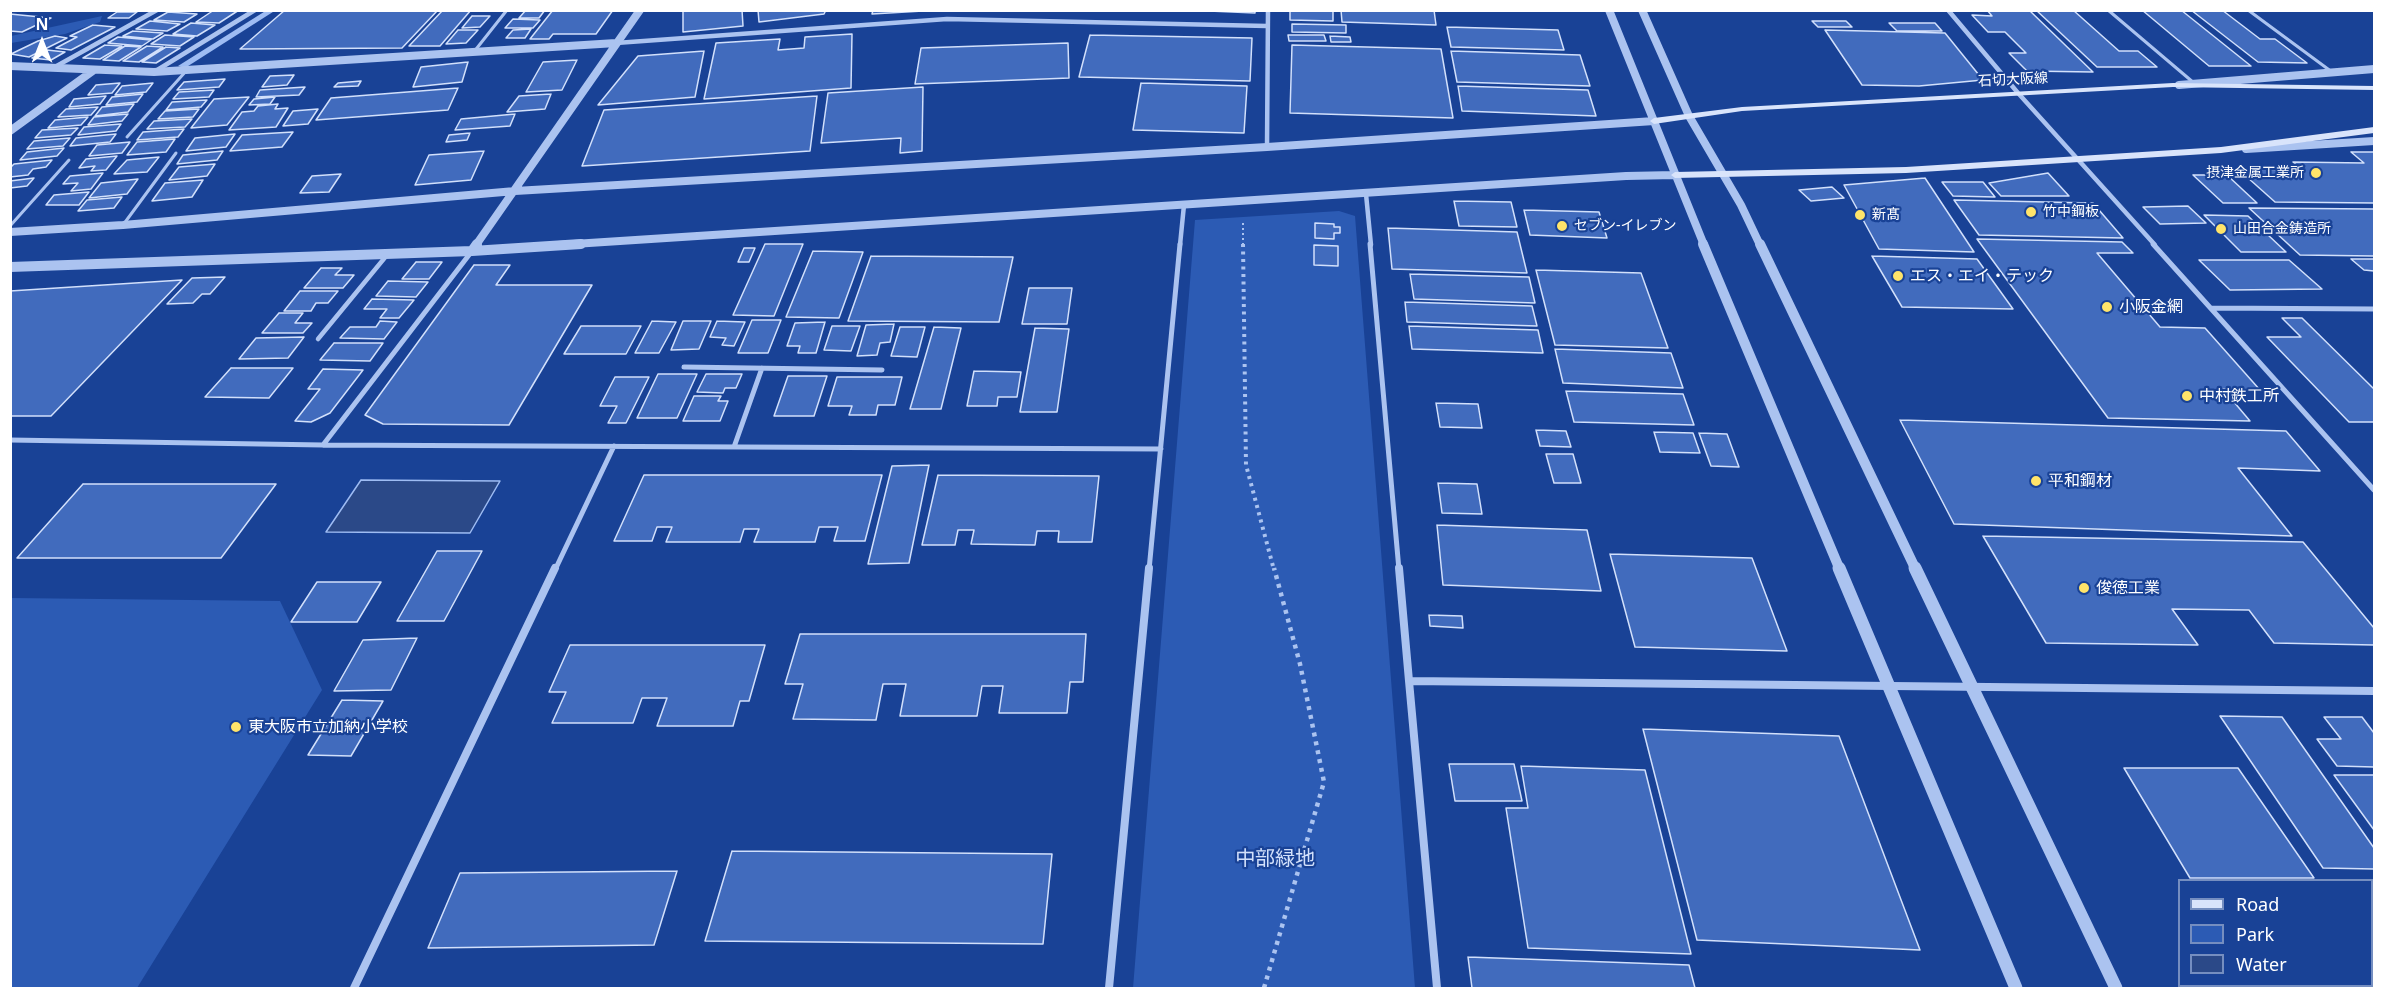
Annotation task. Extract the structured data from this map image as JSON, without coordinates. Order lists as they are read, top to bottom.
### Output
{
  "streets": {
    "main road": ["石切大阪線"]
  },
  "parks": ["中部緑地"],
  "places": [
    "摂津金属工業所",
    "竹中鋼板",
    "新髙",
    "セブン-イレブン",
    "山田合金鋳造所",
    "エス・エイ・テック",
    "小阪金網",
    "中村鉄工所",
    "平和鋼材",
    "俊徳工業",
    "東大阪市立加納小学校"
  ],
  "legend": ["Road", "Park", "Water"],
  "north": "top"
}
